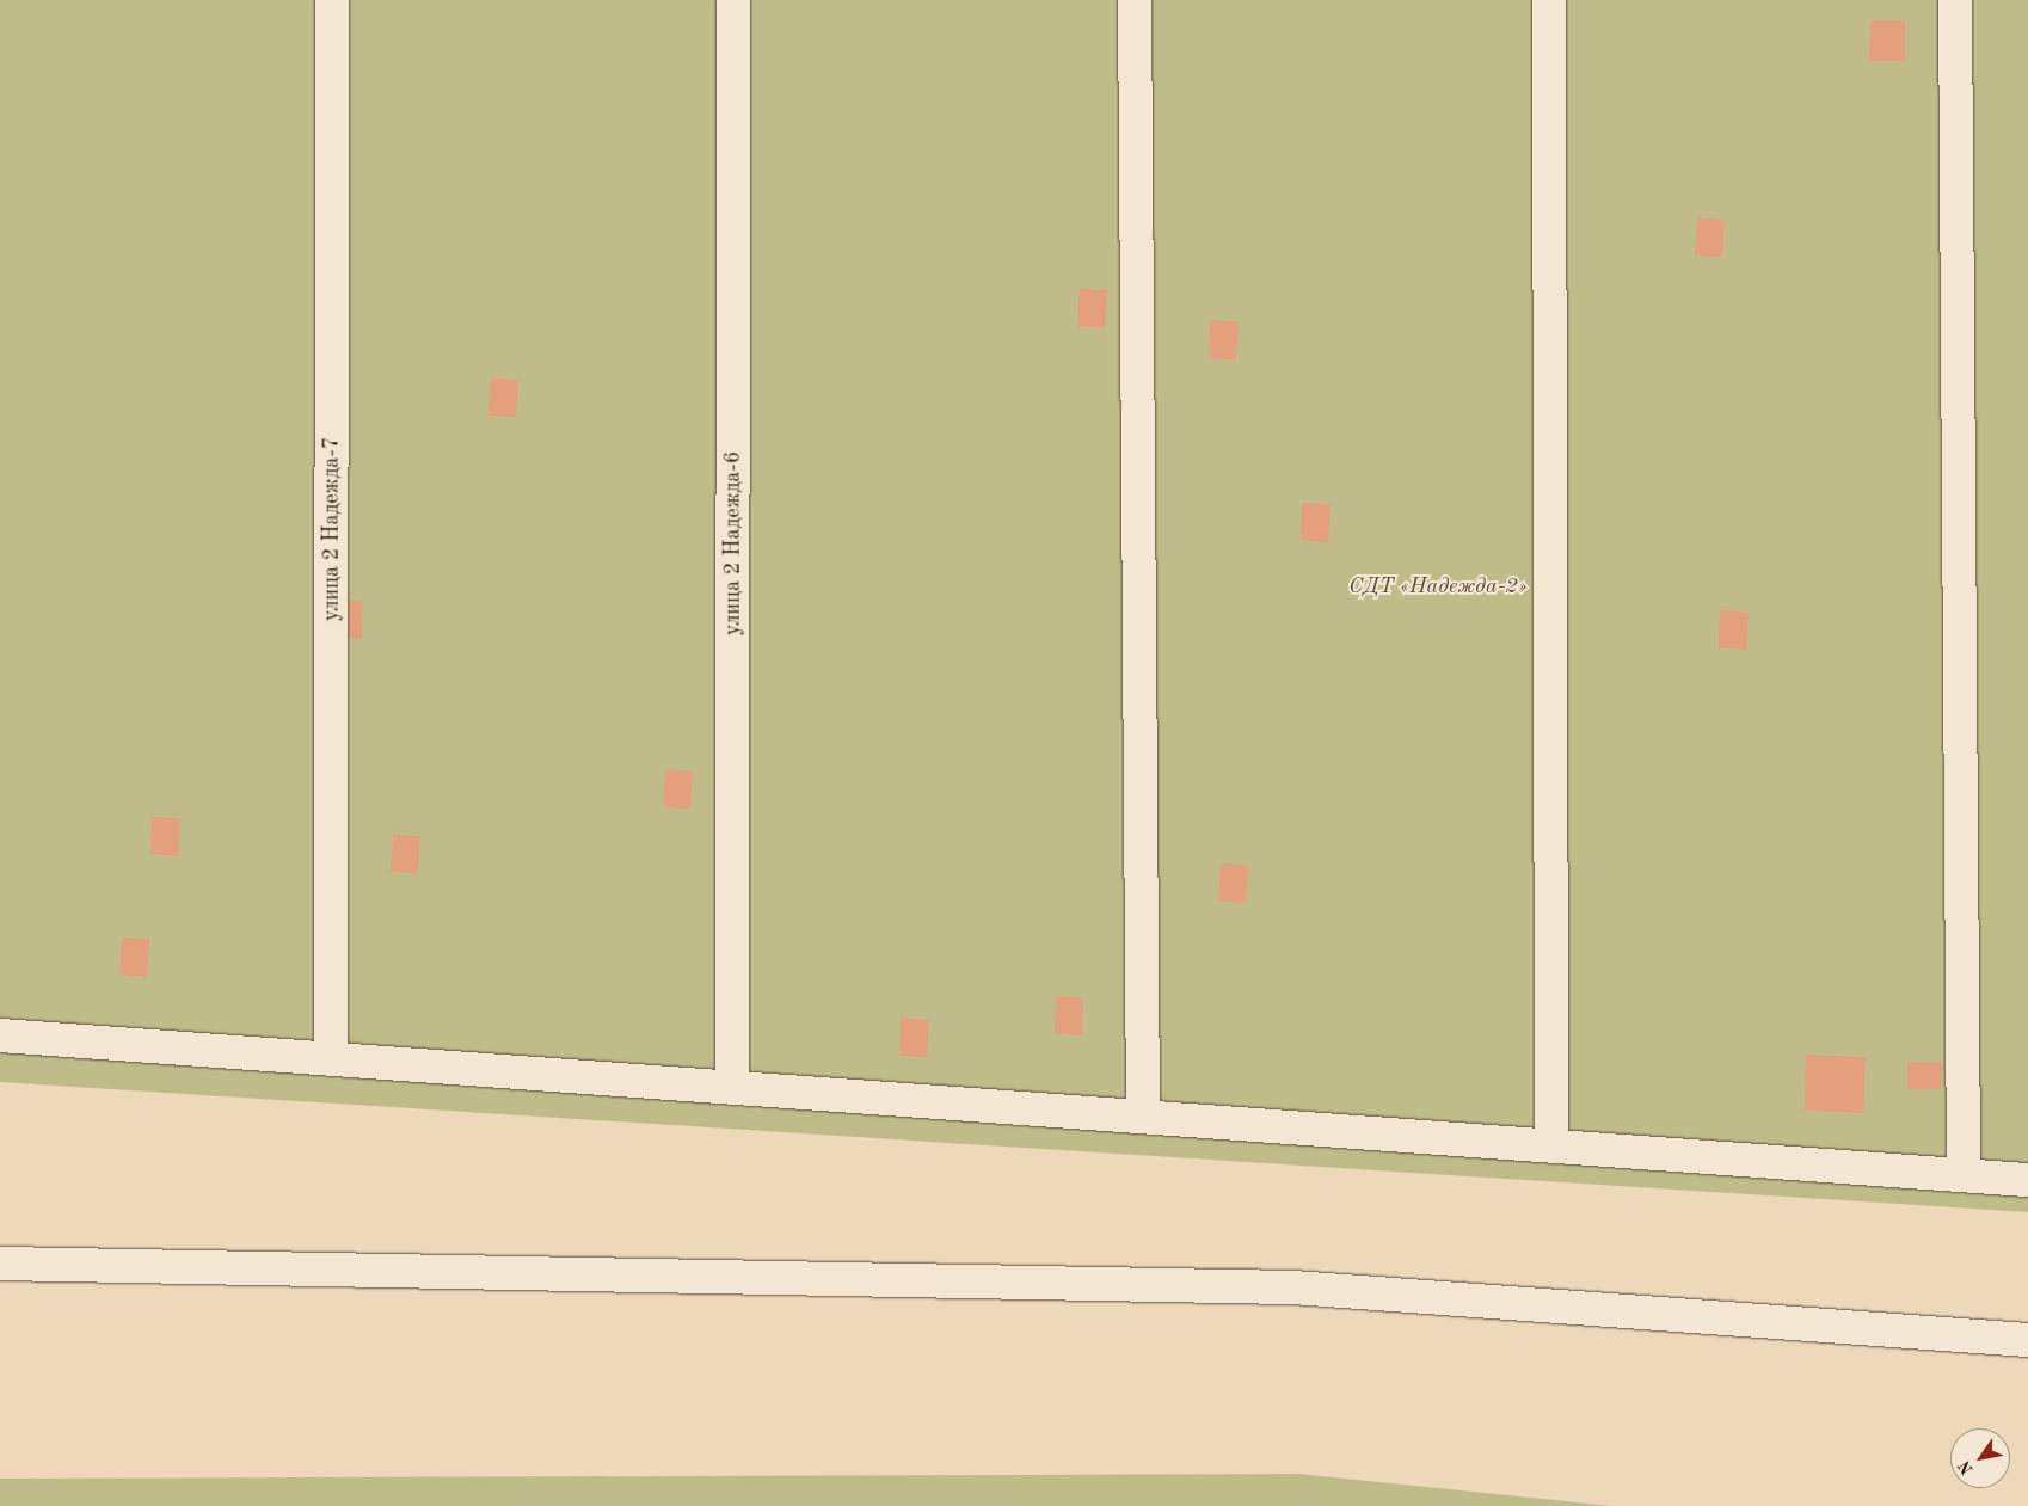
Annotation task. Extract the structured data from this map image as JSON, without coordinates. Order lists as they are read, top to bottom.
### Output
{
  "streets": {
    "street": ["улица 2 Надежда-7", "улица 2 Надежда-6"]
  },
  "parks": ["СДТ «Надежда-2»"],
  "north": "bottom left"
}
